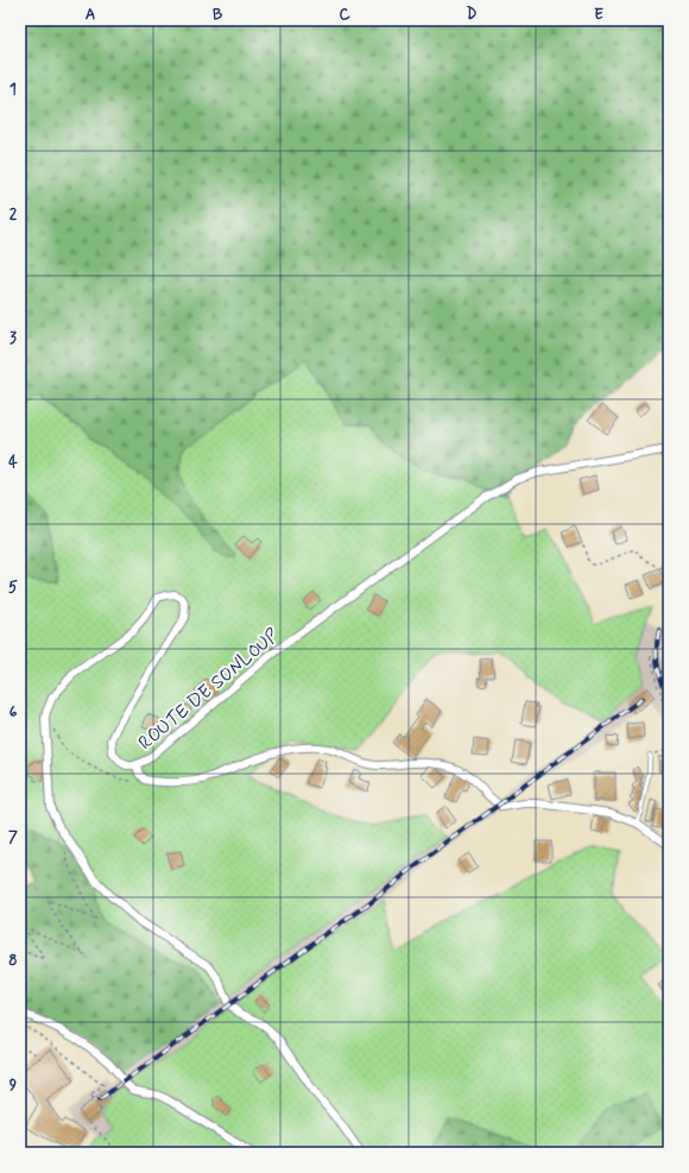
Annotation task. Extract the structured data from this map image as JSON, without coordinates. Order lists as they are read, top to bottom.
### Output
{
  "streets": {
    "street": ["ROUTE DE SONLOUP"]
  },
  "grid": {
    "columns": [
      "A",
      "B",
      "C",
      "D",
      "E"
    ],
    "rows": [
      "1",
      "2",
      "3",
      "4",
      "5",
      "6",
      "7",
      "8",
      "9"
    ]
  }
}
